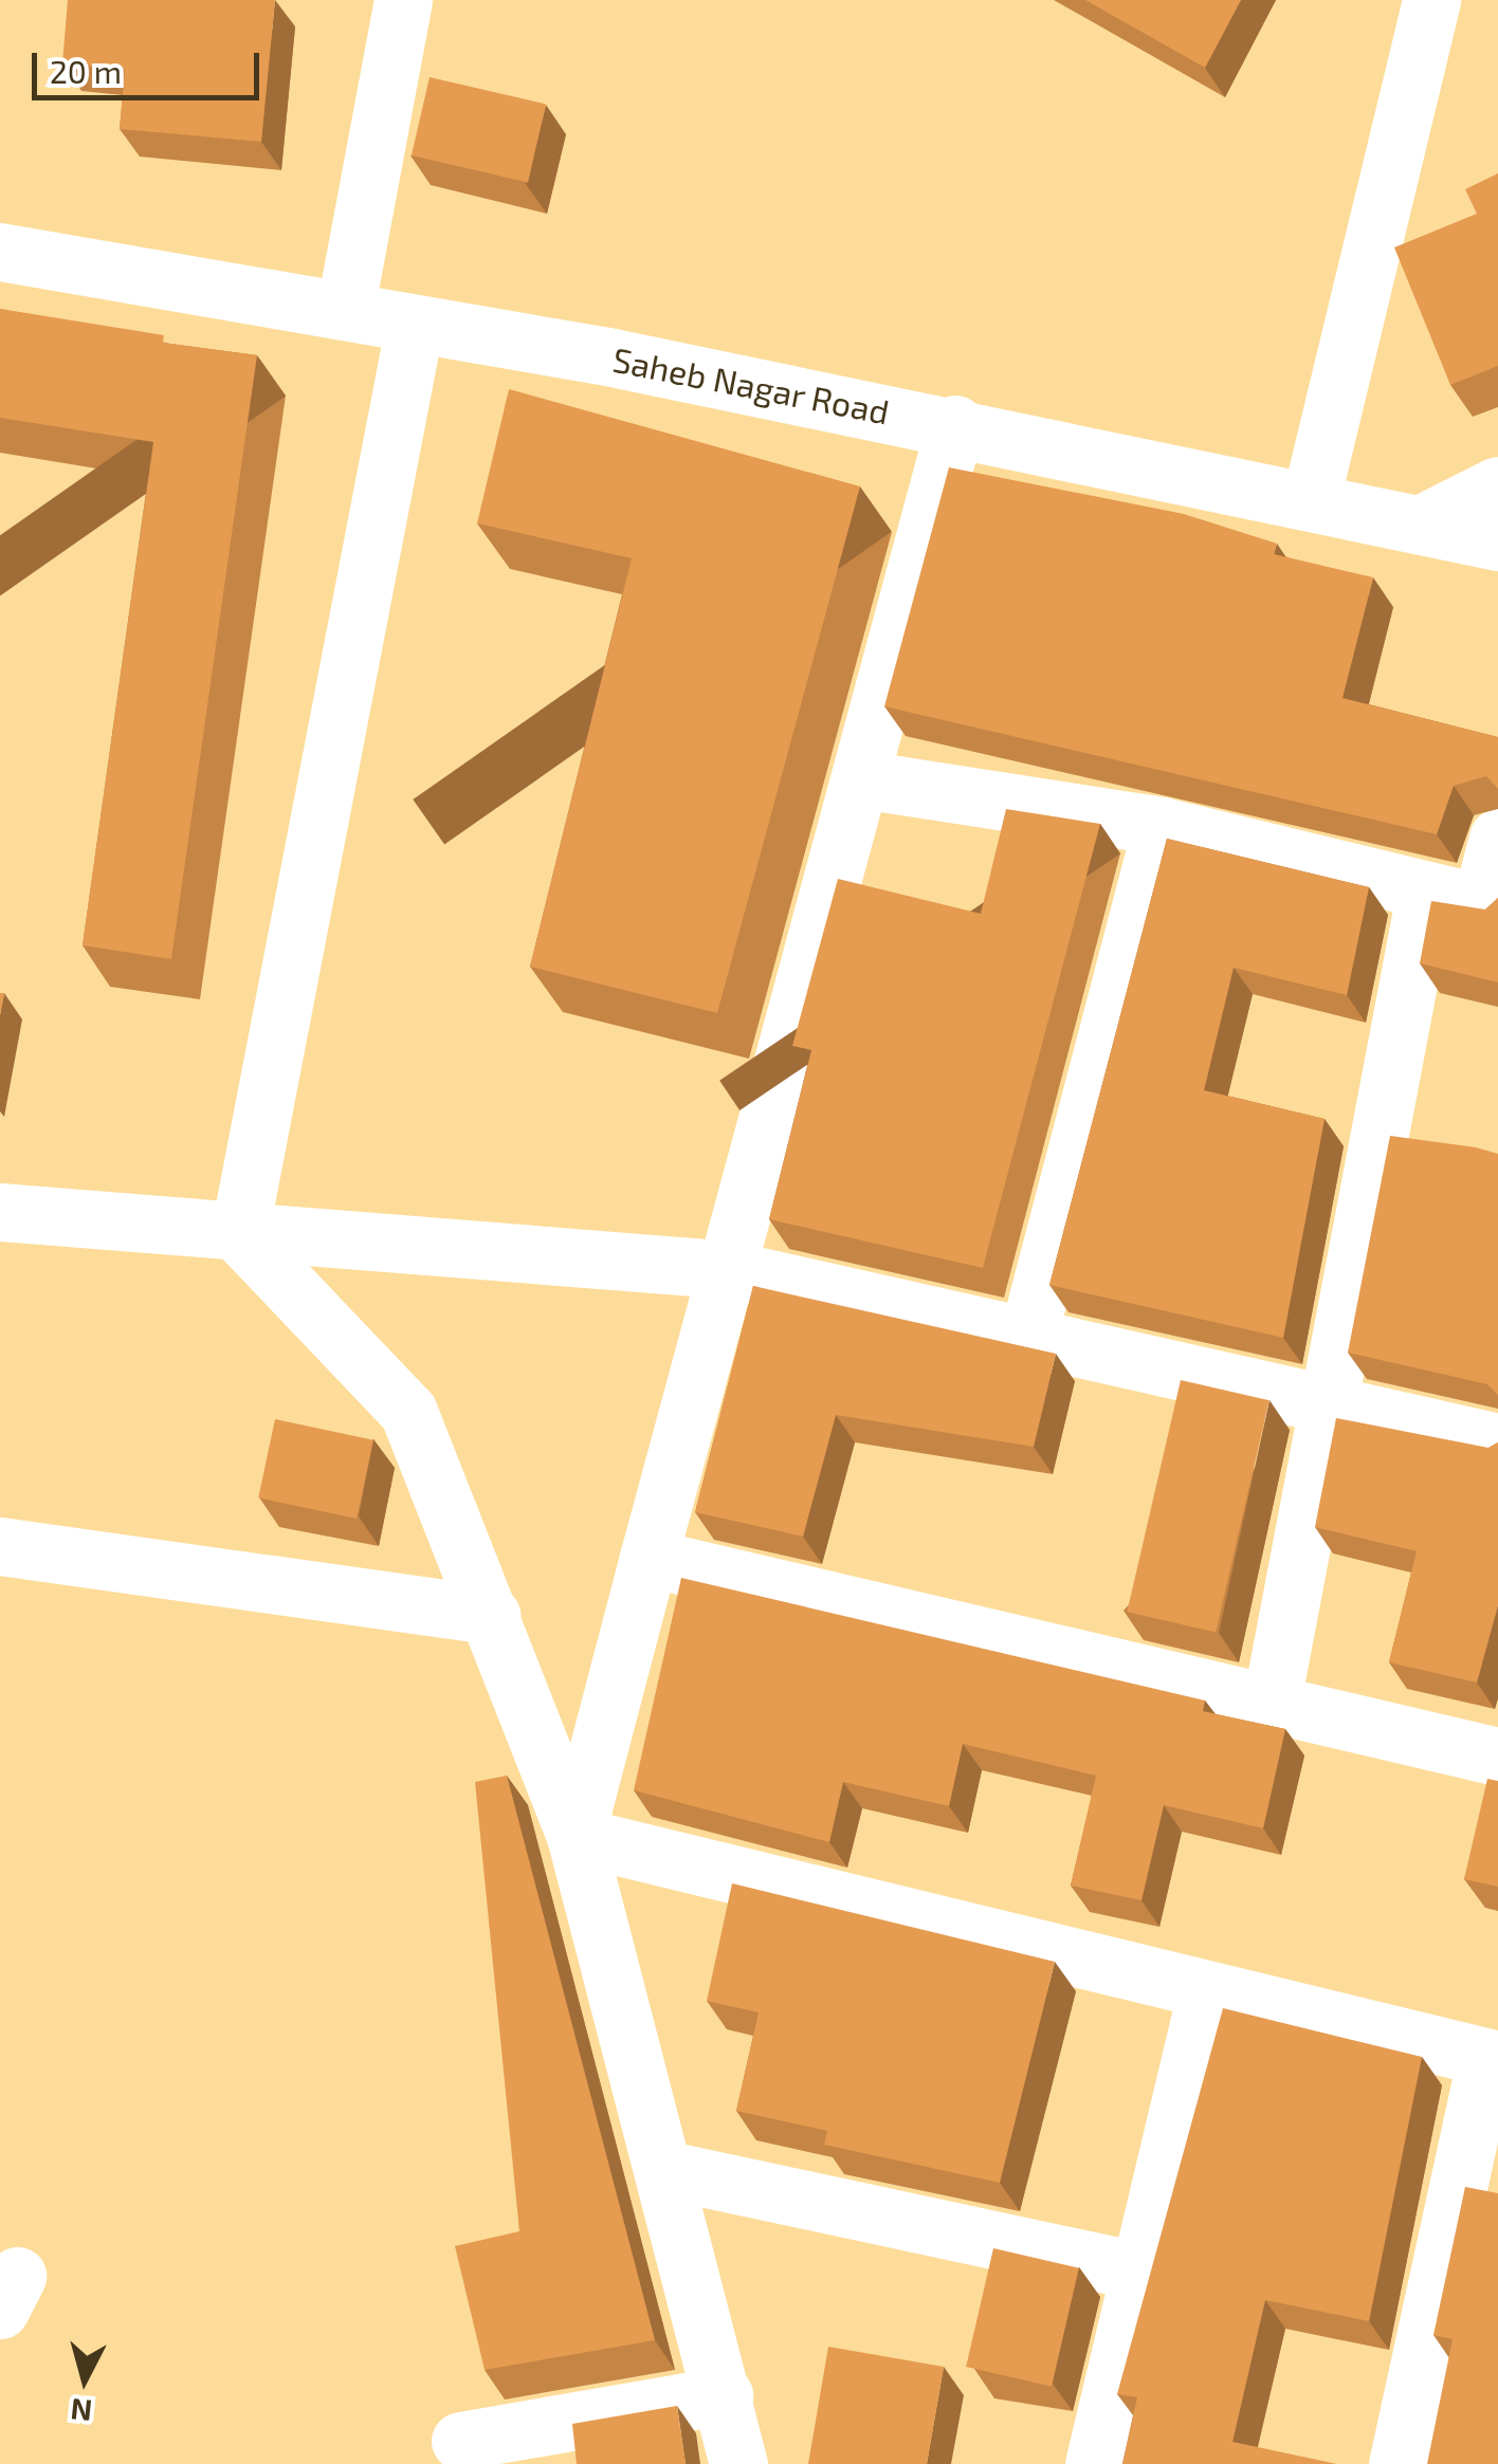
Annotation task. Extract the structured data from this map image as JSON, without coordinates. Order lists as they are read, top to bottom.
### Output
{
  "streets": {
    "street": ["Saheb Nagar Road"]
  },
  "scale_bar": "20 m",
  "north": "bottom"
}
